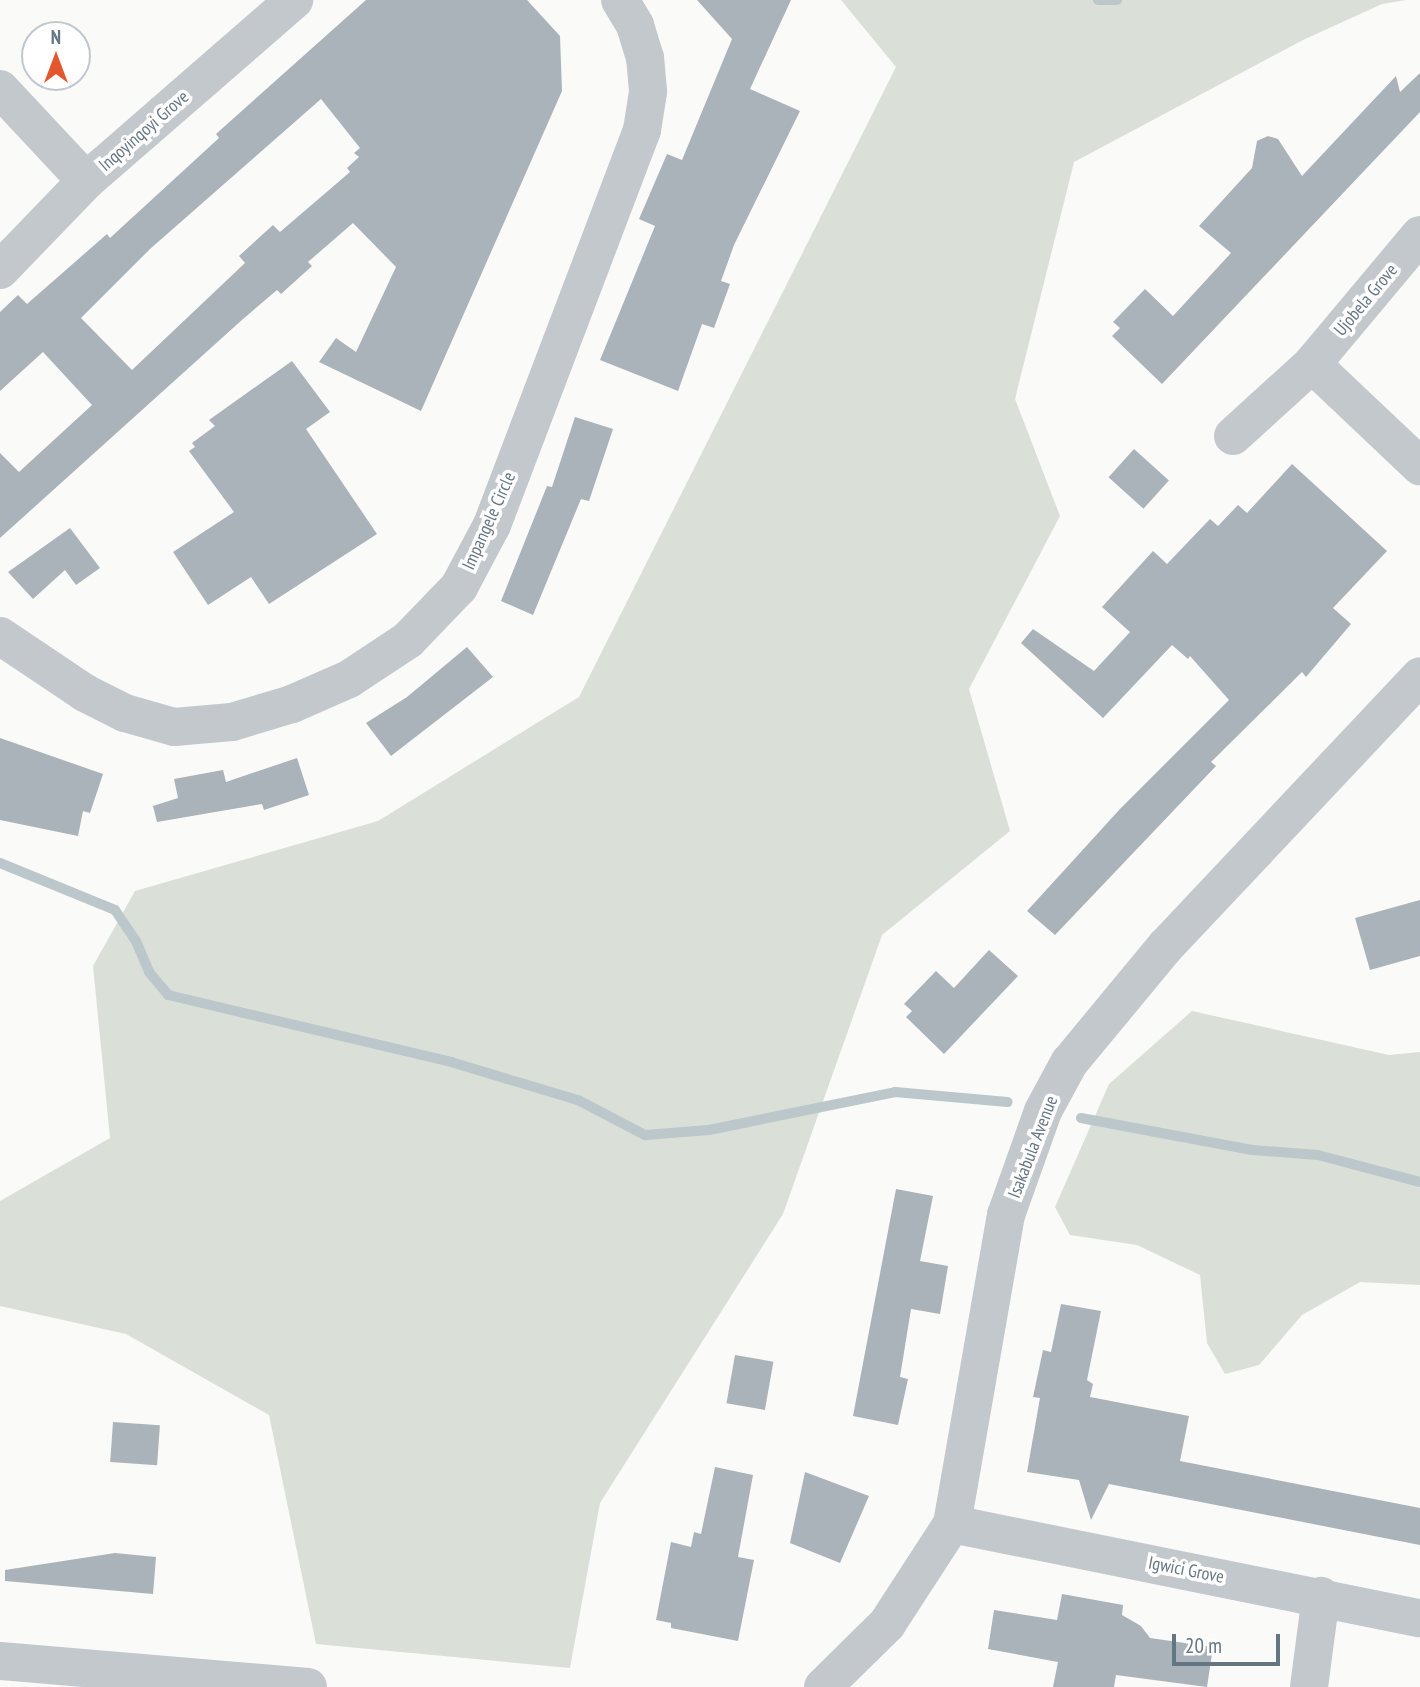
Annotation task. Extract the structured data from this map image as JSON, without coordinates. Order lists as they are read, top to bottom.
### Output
{
  "streets": {
    "street": [
      "Inqoyinqoyi Grove",
      "Ujobela Grove",
      "Impangele Circle",
      "Isakabula Avenue",
      "Igwici Grove"
    ]
  },
  "crossings": [
    ["Isakabula Avenue", "Igwici Grove"]
  ],
  "scale_bar": "20 m",
  "north": "top"
}
